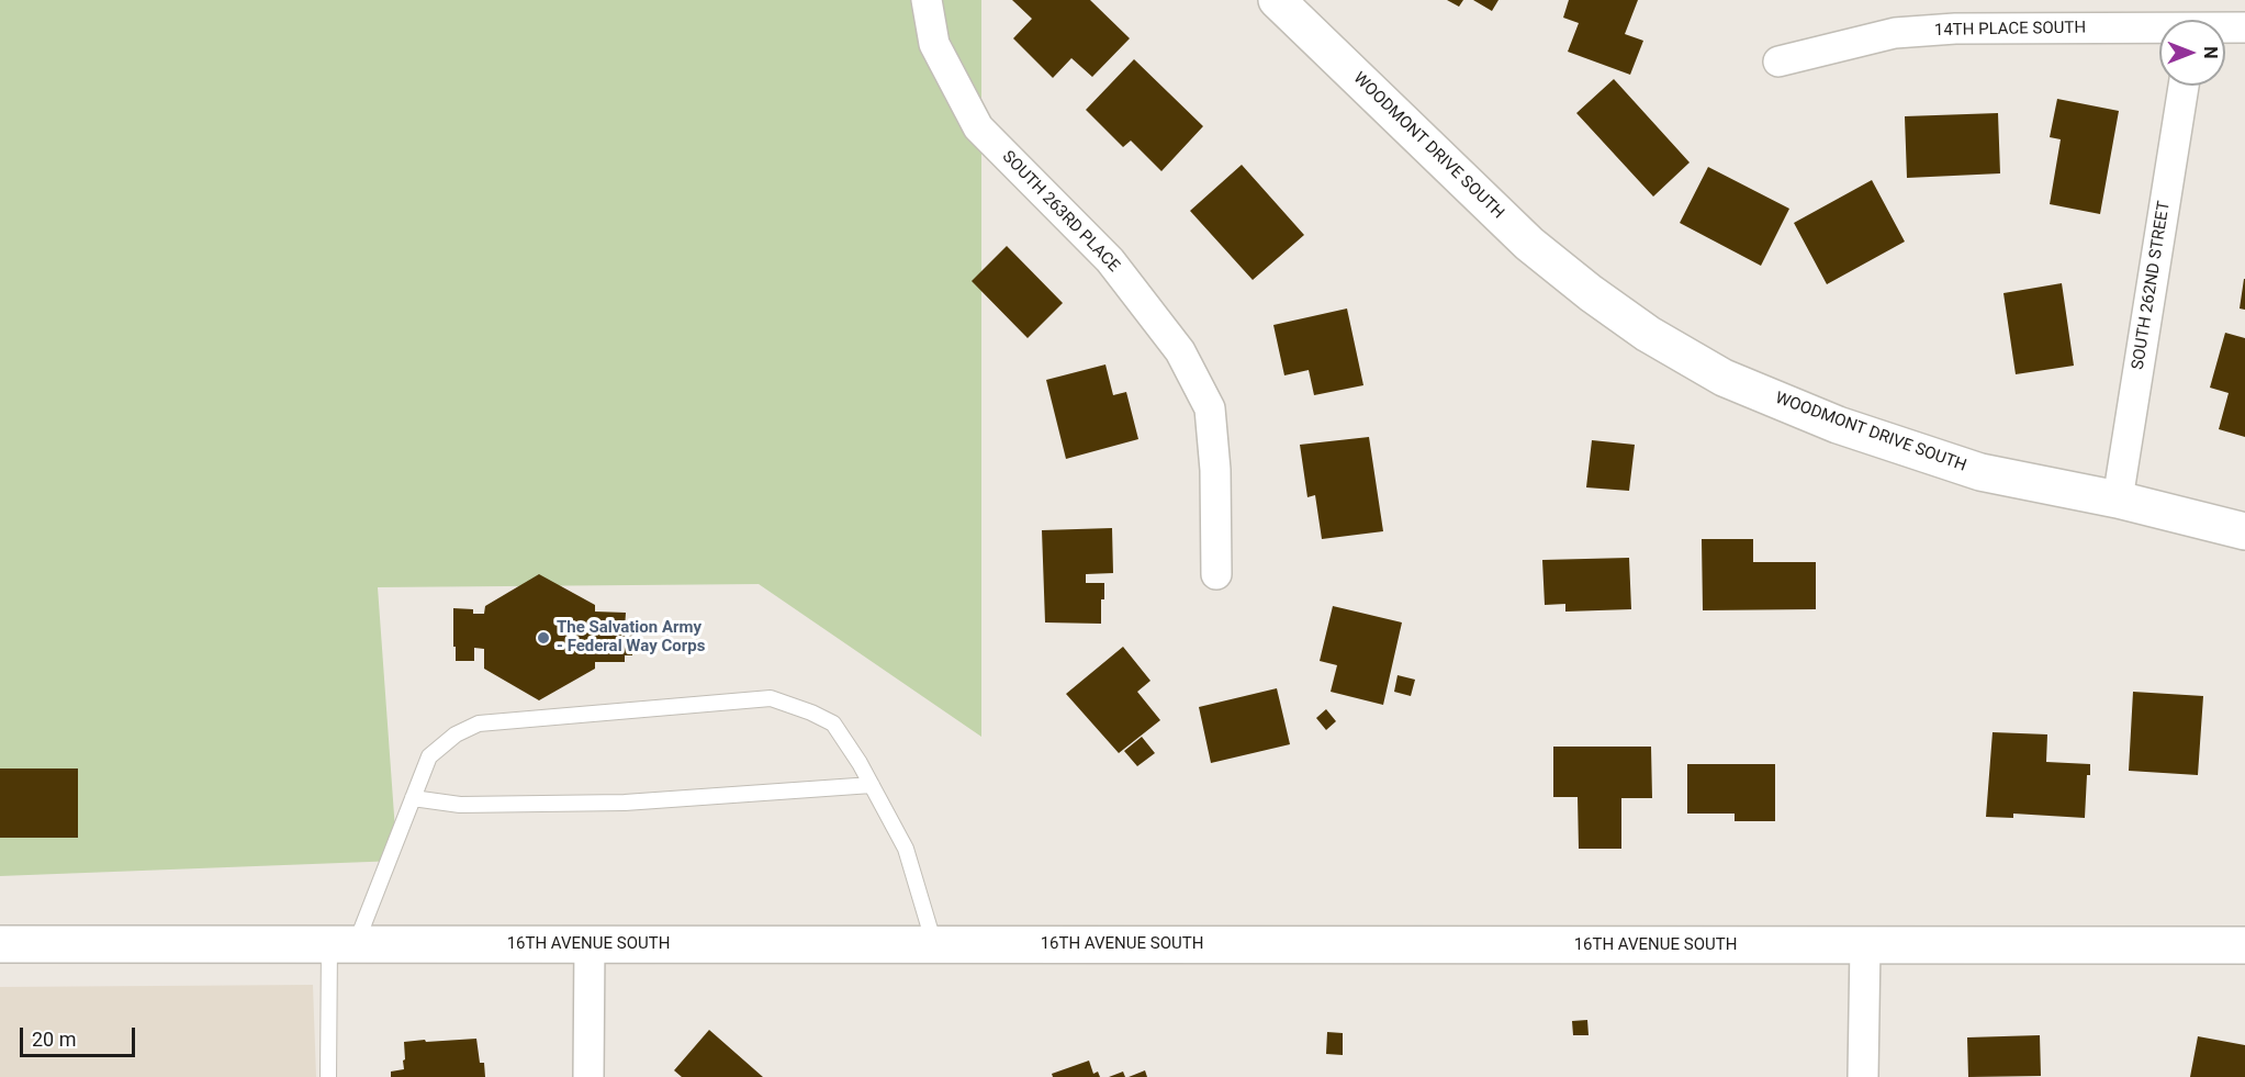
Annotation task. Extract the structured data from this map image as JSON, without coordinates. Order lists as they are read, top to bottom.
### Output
{
  "streets": {
    "main road": ["WOODMONT DRIVE SOUTH", "16TH AVENUE SOUTH"],
    "street": ["14TH PLACE SOUTH", "SOUTH 263RD PLACE", "SOUTH 262ND STREET"]
  },
  "crossings": [
    ["WOODMONT DRIVE SOUTH", "SOUTH 262ND STREET"]
  ],
  "places": ["The Salvation Army - Federal Way Corps"],
  "scale_bar": "20 m",
  "north": "right"
}
